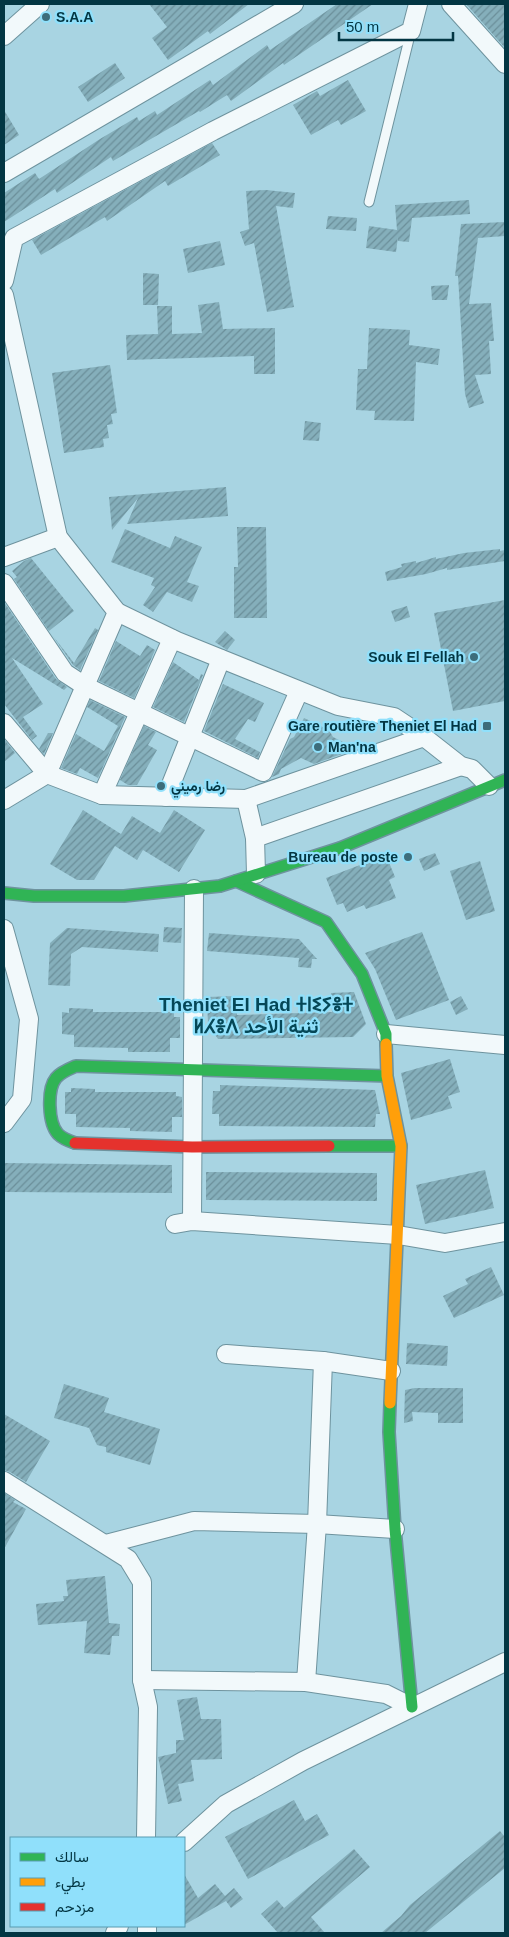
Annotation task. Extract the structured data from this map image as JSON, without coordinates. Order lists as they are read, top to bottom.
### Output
{
  "districts": ["Theniet El Had ⵜⵏⵉⵢⴻⵜ ⵍⵃⴻⴷ ثنية الأحد"],
  "places": {
    "other": [
      "S.A.A",
      "Souk El Fellah",
      "Man'na",
      "رضا رميني",
      "Bureau de poste"
    ],
    "transit": ["Gare routière Theniet El Had"]
  },
  "legend": ["سالك", "بطيء", "مزدحم"],
  "scale_bar": "50 m"
}
